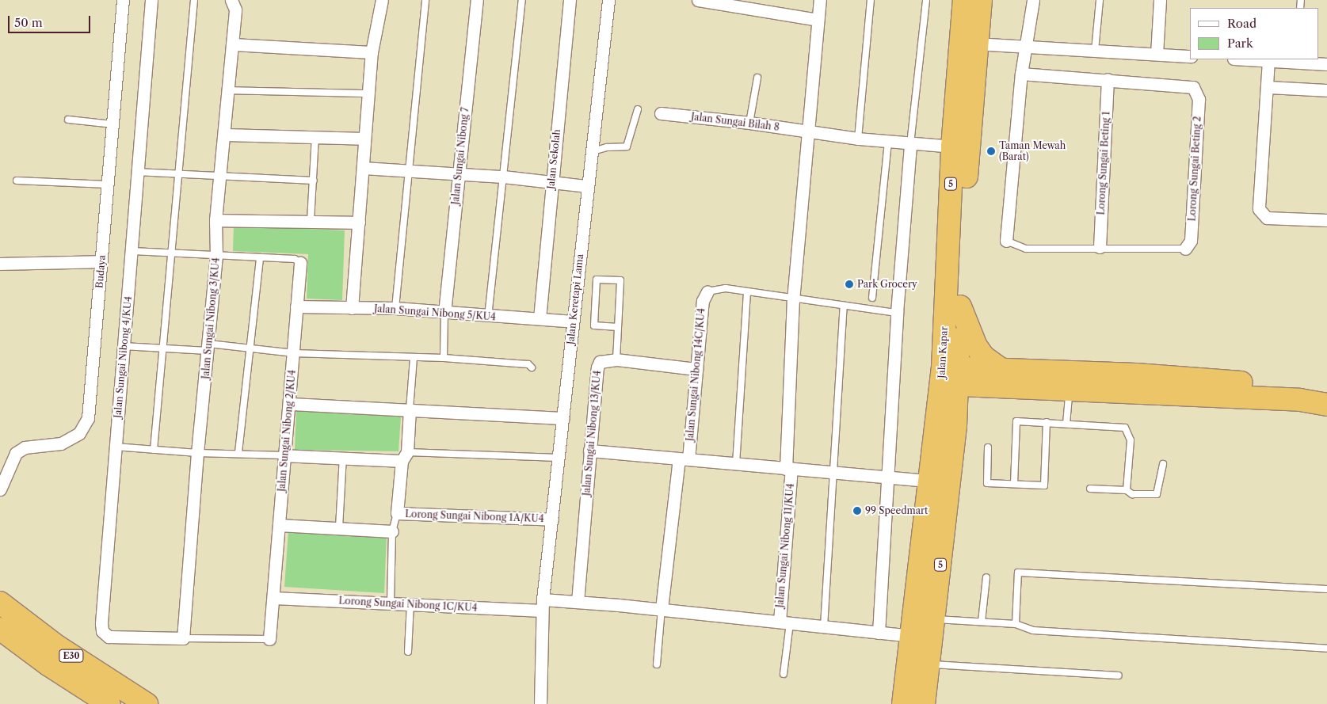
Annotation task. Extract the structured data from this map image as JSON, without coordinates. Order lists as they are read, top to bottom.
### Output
{
  "streets": {
    "highway": ["5", "Jalan Kapar", "E30"],
    "street": [
      "Jalan Sungai Bilah 8",
      "Jalan Sungai Nibong 7",
      "Jalan Sekolah",
      "Lorong Sungai Beting 1",
      "Lorong Sungai Beting 2",
      "Budaya",
      "Jalan Keretapi Lama",
      "Jalan Sungai Nibong 5/KU4",
      "Jalan Sungai Nibong 3/KU4",
      "Jalan Sungai Nibong 4/KU4",
      "Jalan Sungai Nibong 14C/KU4",
      "Jalan Sungai Nibong 2/KU4",
      "Jalan Sungai Nibong 13/KU4",
      "Lorong Sungai Nibong 1A/KU4",
      "Jalan Sungai Nibong 11/KU4",
      "Lorong Sungai Nibong 1C/KU4"
    ]
  },
  "crossings": [
    ["Jalan Sungai Bilah 8", "Jalan Kapar"],
    ["Jalan Sungai Bilah 8", "Jalan Sungai Nibong 11/KU4"],
    ["Jalan Sungai Nibong 7", "Jalan Sungai Nibong 5/KU4"],
    ["Jalan Sekolah", "Jalan Sungai Nibong 5/KU4"],
    ["Lorong Sungai Beting 1", "Lorong Sungai Beting 2"],
    ["Jalan Keretapi Lama", "Jalan Sungai Nibong 5/KU4"],
    ["Jalan Keretapi Lama", "Lorong Sungai Nibong 1A/KU4"],
    ["Jalan Keretapi Lama", "Lorong Sungai Nibong 1C/KU4"],
    ["Jalan Sungai Nibong 5/KU4", "Jalan Sungai Nibong 2/KU4"],
    ["Jalan Sungai Nibong 3/KU4", "Jalan Sungai Nibong 4/KU4"],
    ["Jalan Kapar", "Lorong Sungai Nibong 1C/KU4"],
    ["Jalan Sungai Nibong 14C/KU4", "Jalan Sungai Nibong 13/KU4"],
    ["Jalan Sungai Nibong 14C/KU4", "Lorong Sungai Nibong 1C/KU4"],
    ["Jalan Sungai Nibong 2/KU4", "Lorong Sungai Nibong 1C/KU4"],
    ["Jalan Sungai Nibong 13/KU4", "Lorong Sungai Nibong 1C/KU4"],
    ["Jalan Sungai Nibong 11/KU4", "Lorong Sungai Nibong 1C/KU4"]
  ],
  "places": ["Taman Mewah (Barat)", "Park Grocery", "99 Speedmart"],
  "legend": ["Road", "Park"],
  "scale_bar": "50 m"
}
